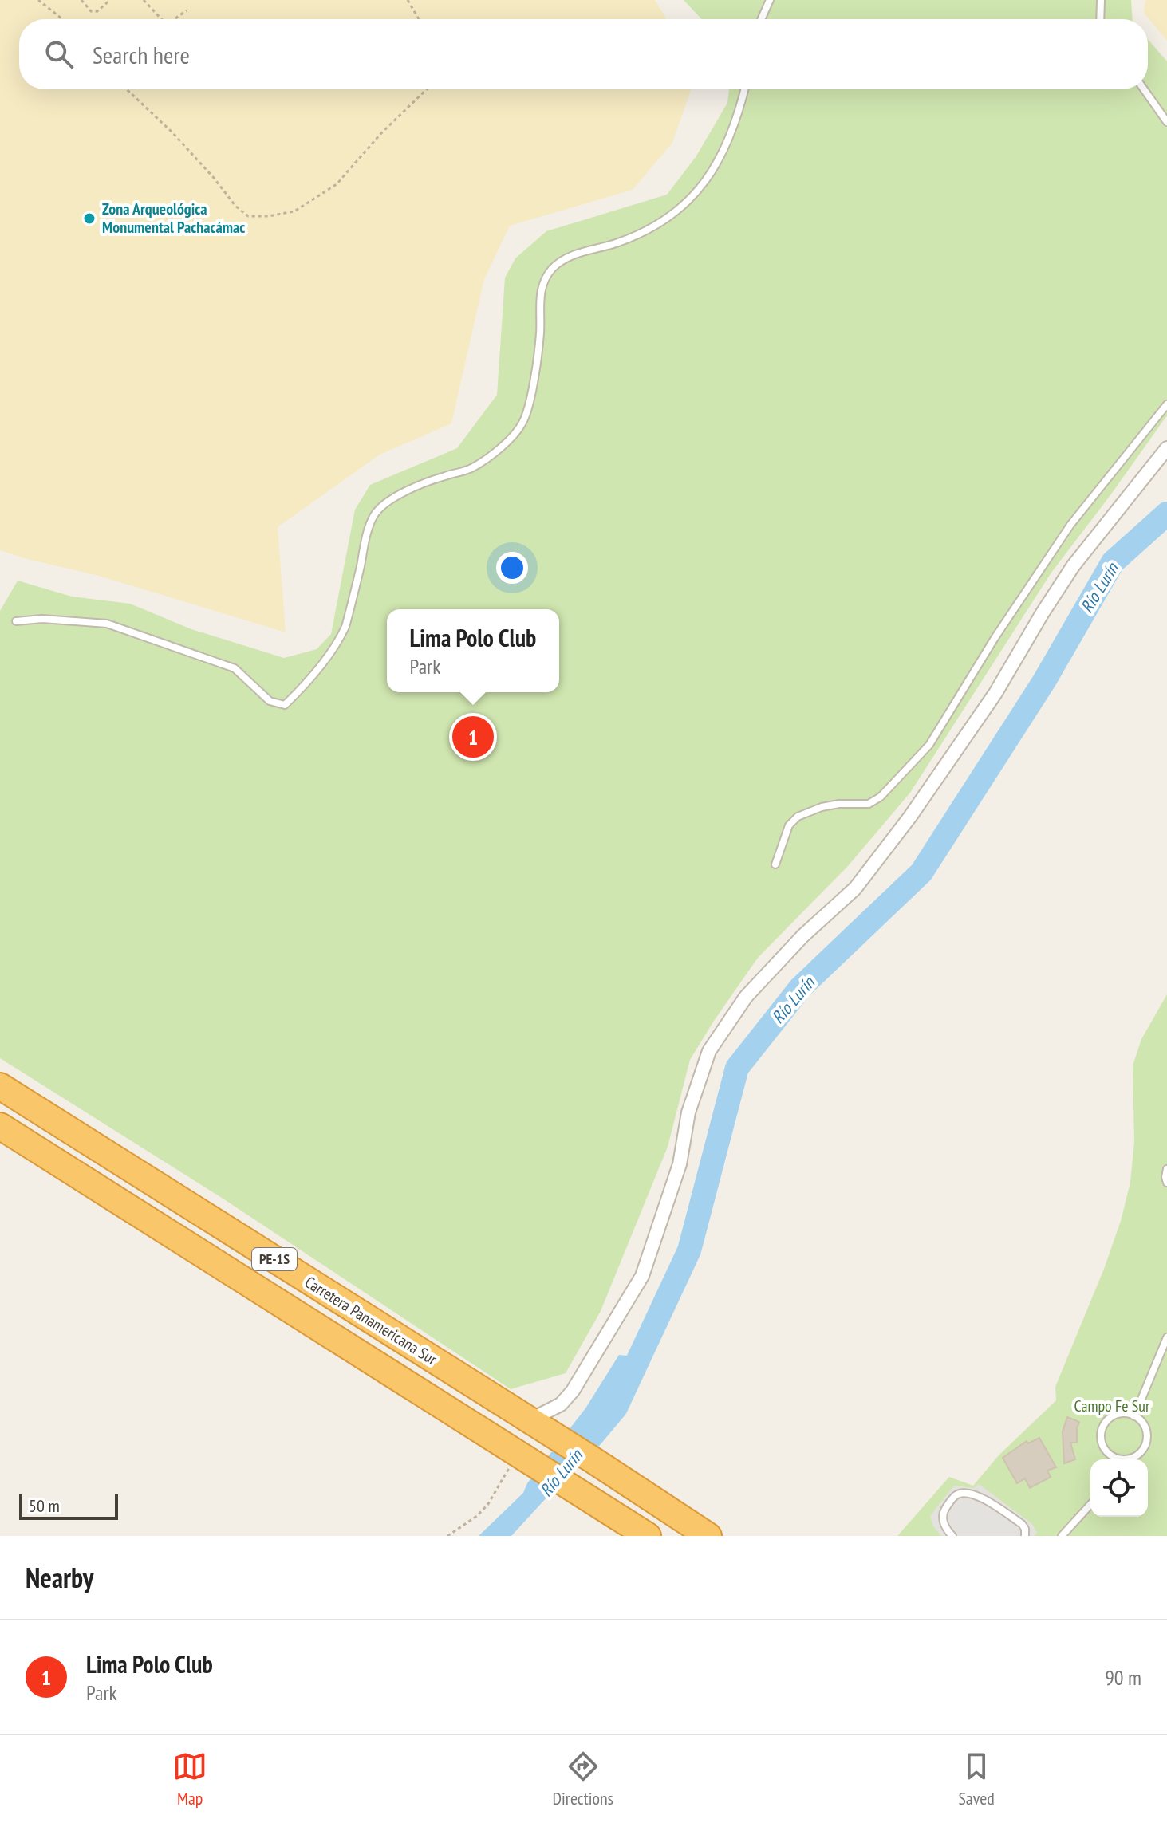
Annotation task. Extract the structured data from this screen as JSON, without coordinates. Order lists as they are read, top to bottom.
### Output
{
  "streets": {
    "highway": ["PE-1S", "Carretera Panamericana Sur"]
  },
  "water": ["Río Lurín"],
  "parks": ["Campo Fe Sur"],
  "places": ["Zona Arqueológica Monumental Pachacámac"],
  "scale_bar": "50 m",
  "page": {
    "search": "Search here",
    "popup": ["Lima Polo Club", "Park"],
    "pins": "1",
    "scale": "50 m",
    "heading": "Nearby",
    "list": [
      {
        "mark": "1",
        "name": "Lima Polo Club",
        "note": "Park",
        "value": "90 m"
      }
    ],
    "nav": ["Map", "Directions", "Saved"]
  }
}
